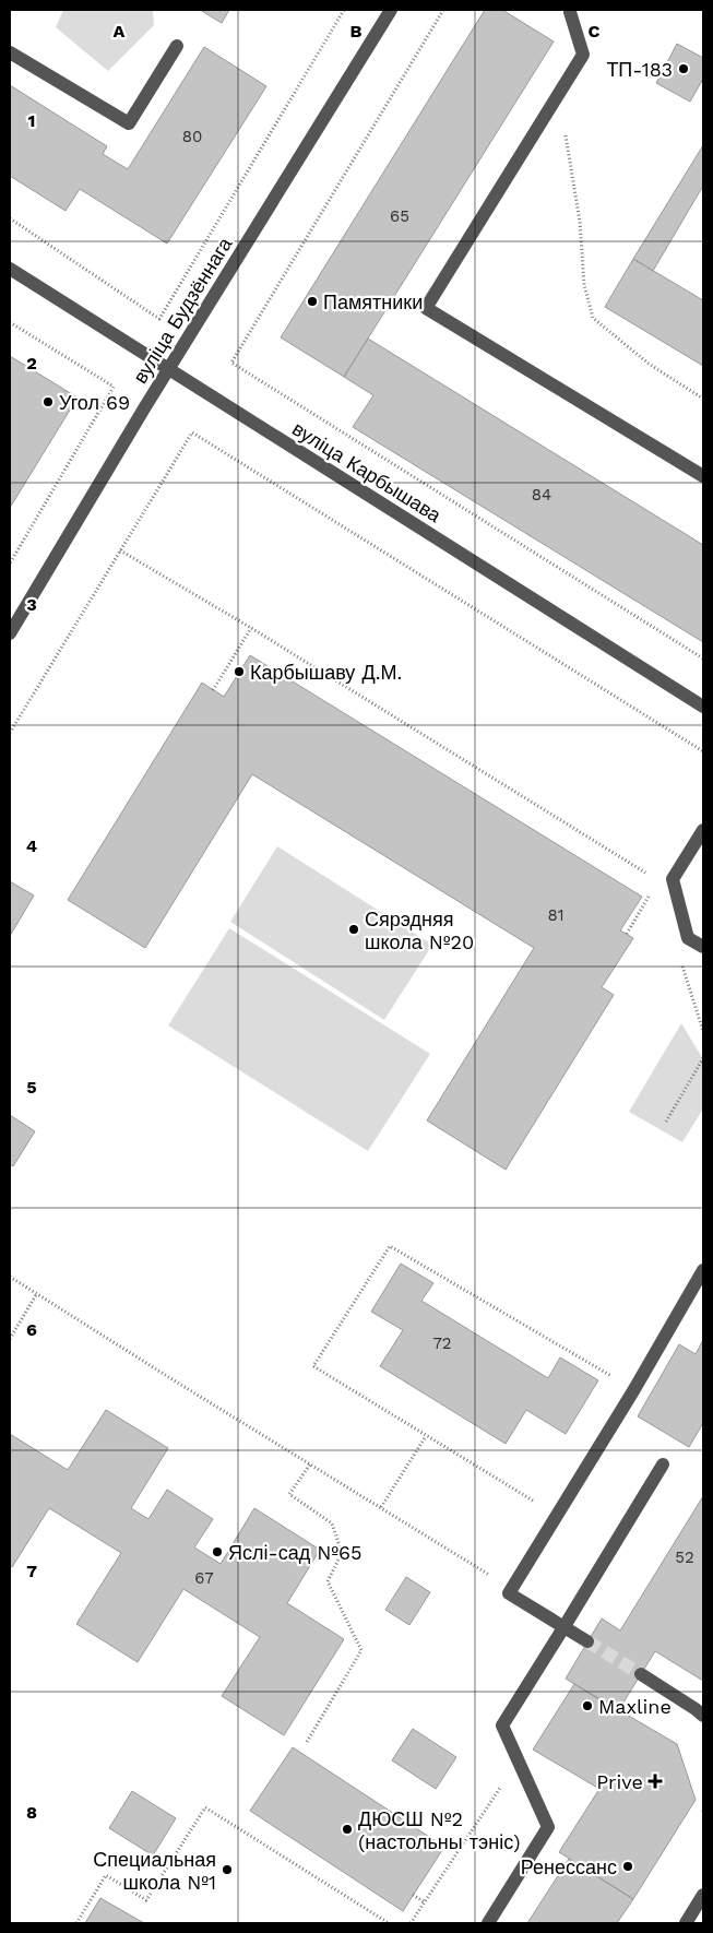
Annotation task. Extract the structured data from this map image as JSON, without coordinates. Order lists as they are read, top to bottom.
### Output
{
  "streets": {
    "street": ["вуліца Будзённага", "вуліца Карбышава"]
  },
  "crossings": [
    ["вуліца Будзённага", "вуліца Карбышава"]
  ],
  "places": {
    "other": [
      "ТП-183",
      "Памятники",
      "Угол 69",
      "Карбышаву Д.М.",
      "Сярэдняя школа №20",
      "Яслі-сад №65",
      "Maxline",
      "ДЮСШ №2 (настольны тэніс)",
      "Ренессанс",
      "Специальная школа №1"
    ],
    "health": ["Prive"]
  },
  "house_numbers": [
    "80",
    "65",
    "84",
    "81",
    "72",
    "52",
    "67"
  ],
  "grid": {
    "columns": ["A", "B", "C"],
    "rows": [
      "1",
      "2",
      "3",
      "4",
      "5",
      "6",
      "7",
      "8"
    ]
  }
}
